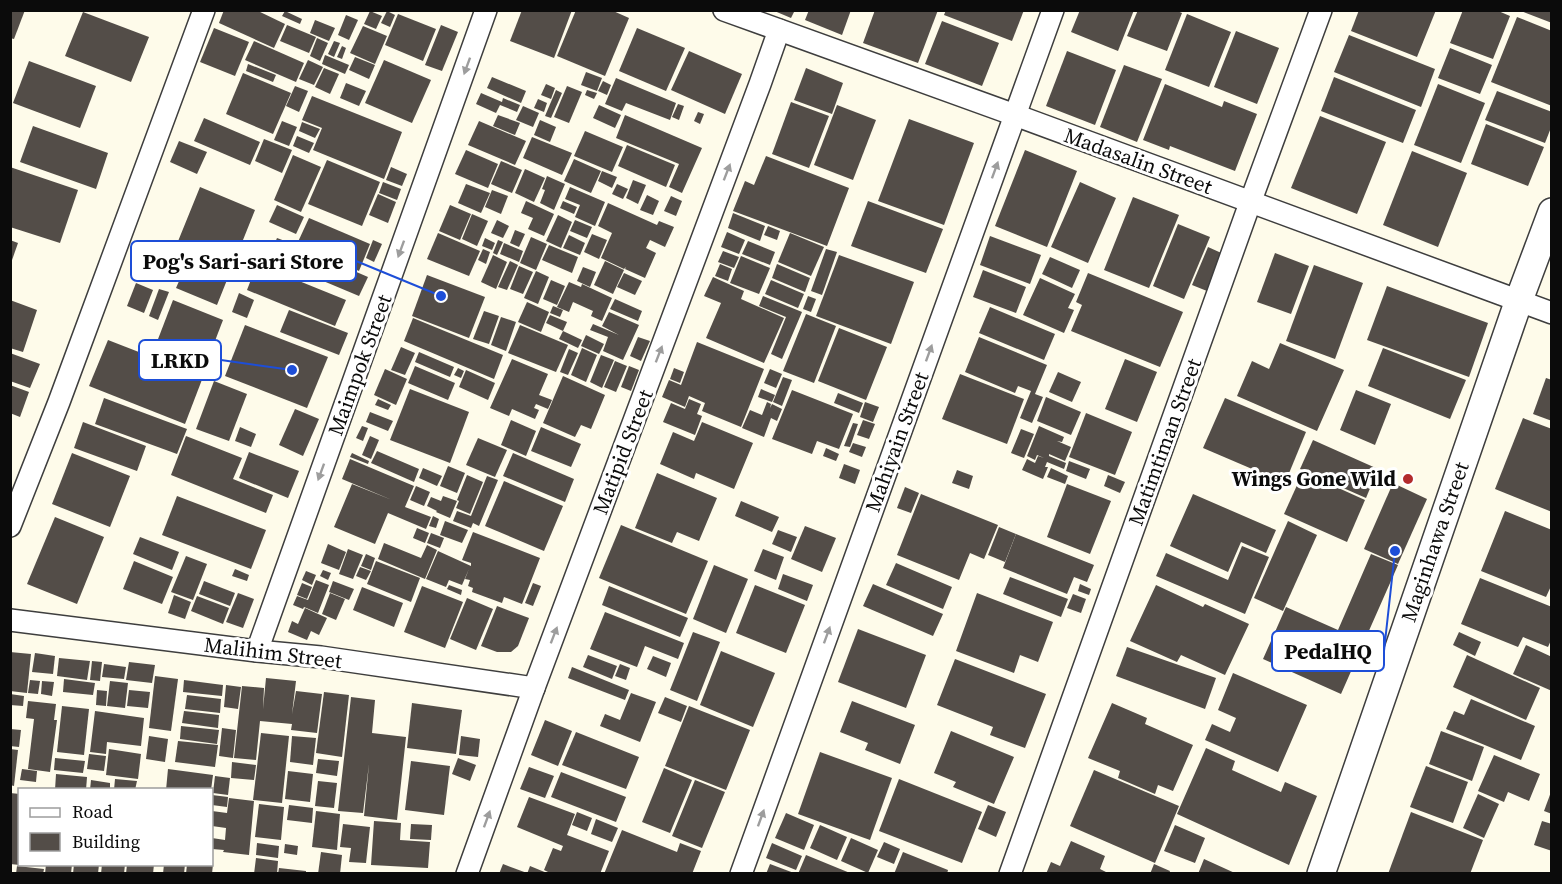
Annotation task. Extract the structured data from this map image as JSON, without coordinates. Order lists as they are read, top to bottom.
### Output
{
  "streets": {
    "street": [
      "Madasalin Street",
      "Maimpok Street",
      "Mahiyain Street",
      "Matimtiman Street",
      "Matipid Street",
      "Maginhawa Street",
      "Malihim Street"
    ]
  },
  "crossings": [
    ["Madasalin Street", "Mahiyain Street"],
    ["Madasalin Street", "Matimtiman Street"],
    ["Madasalin Street", "Matipid Street"],
    ["Madasalin Street", "Maginhawa Street"],
    ["Maimpok Street", "Malihim Street"],
    ["Matipid Street", "Malihim Street"]
  ],
  "one_way": ["Maimpok Street", "Mahiyain Street", "Matipid Street"],
  "places": [
    "Pog's Sari-sari Store",
    "LRKD",
    "Wings Gone Wild",
    "PedalHQ"
  ],
  "legend": ["Road", "Building"]
}
